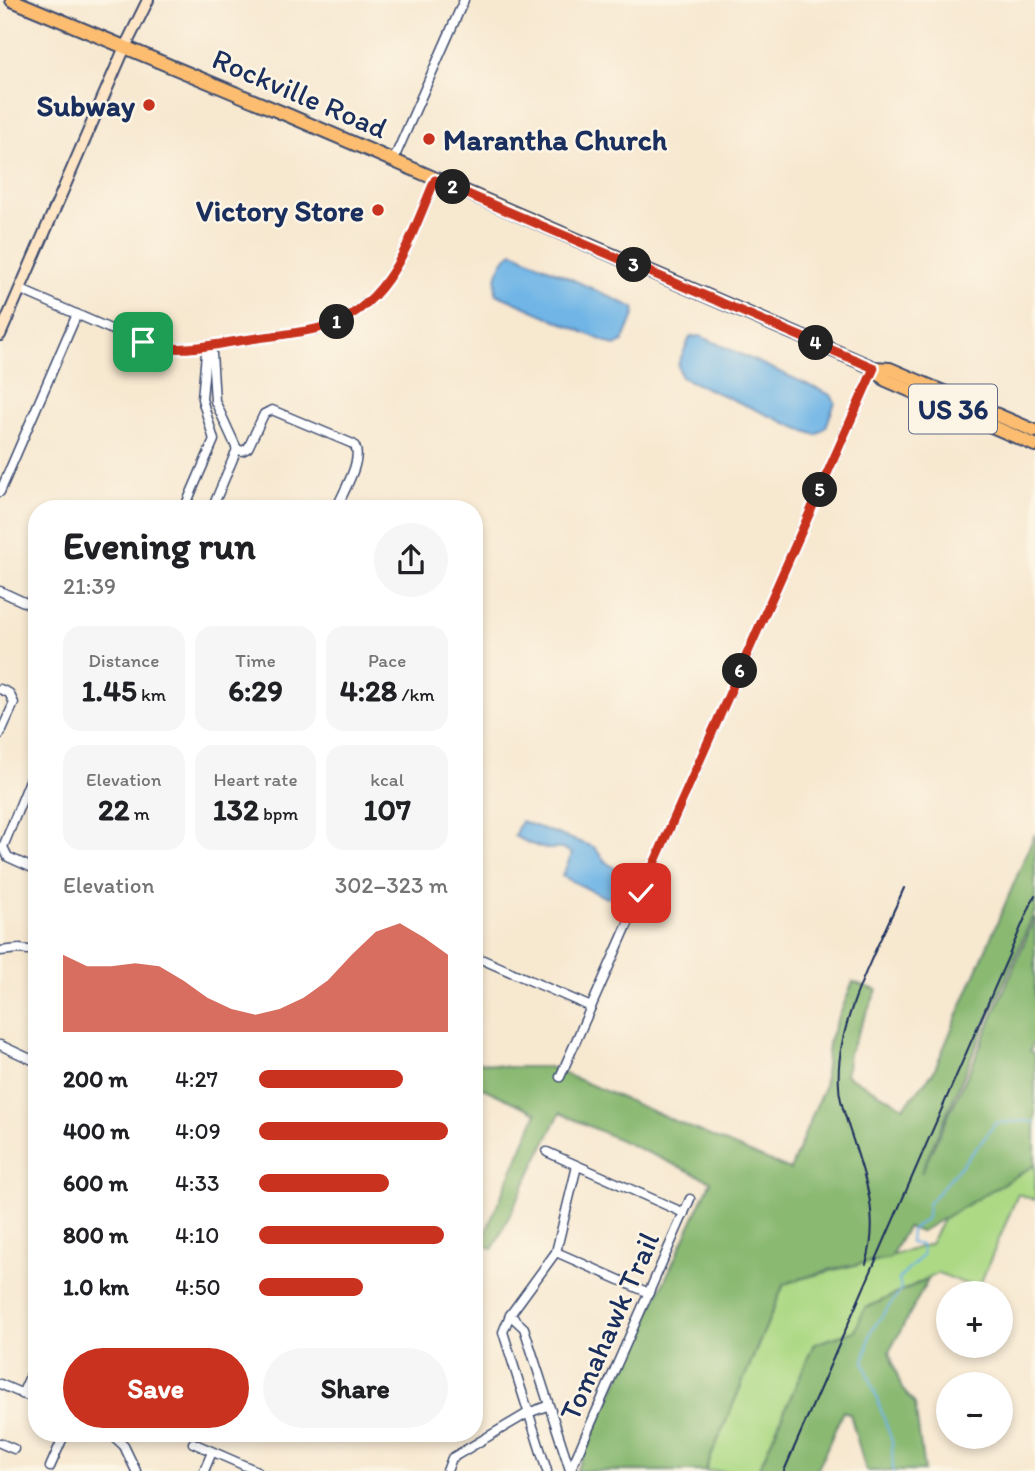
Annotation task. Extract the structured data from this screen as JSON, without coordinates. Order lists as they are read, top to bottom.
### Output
{
  "streets": {
    "main road": ["Rockville Road", "US 36"],
    "street": ["Tomahawk Trail"]
  },
  "places": ["Subway", "Marantha Church", "Victory Store"],
  "page": {
    "pins": [
      "2",
      "3",
      "1",
      "4",
      "5",
      "6"
    ],
    "heading": ["Evening run", "21:39"],
    "stats": [
      ["Distance", "1.45 km"],
      ["Time", "6:29"],
      ["Pace", "4:28 /km"],
      ["Elevation", "22 m"],
      ["Heart rate", "132 bpm"],
      ["kcal", "107"]
    ],
    "chart": ["Elevation", "302–323 m"],
    "list": [
      {
        "name": "200 m",
        "note": "4:27"
      },
      {
        "name": "400 m",
        "note": "4:09"
      },
      {
        "name": "600 m",
        "note": "4:33"
      },
      {
        "name": "800 m",
        "note": "4:10"
      },
      {
        "name": "1.0 km",
        "note": "4:50"
      }
    ],
    "map_buttons": ["+", "−"],
    "buttons": ["Save", "Share"]
  }
}
